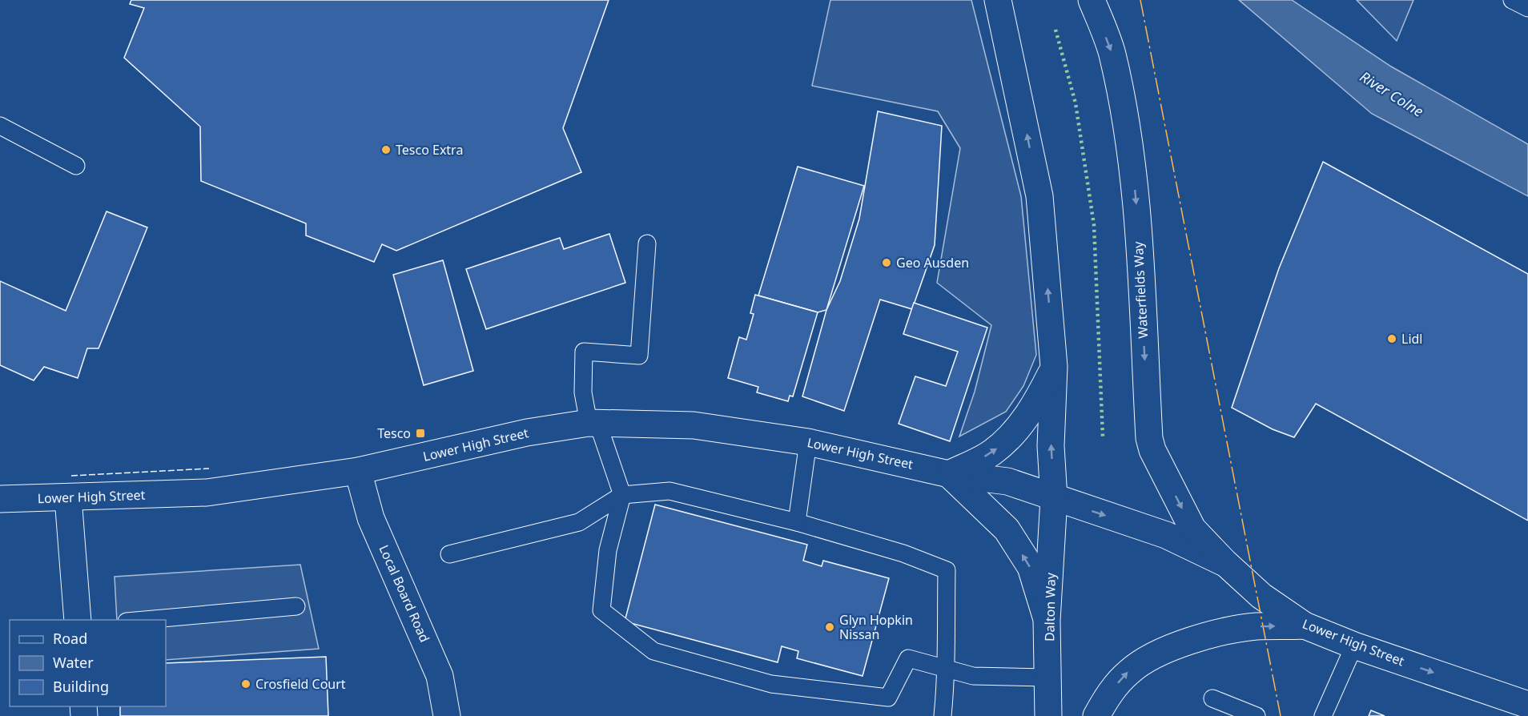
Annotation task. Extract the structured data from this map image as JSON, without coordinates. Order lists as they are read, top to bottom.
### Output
{
  "streets": {
    "main road": [
      "Waterfields Way",
      "Lower High Street",
      "Local Board Road",
      "Dalton Way"
    ]
  },
  "crossings": [
    ["Waterfields Way", "Lower High Street"],
    ["Lower High Street", "Local Board Road"],
    ["Lower High Street", "Dalton Way"]
  ],
  "water": ["River Colne"],
  "places": {
    "other": [
      "Tesco Extra",
      "Geo Ausden",
      "Lidl",
      "Glyn Hopkin Nissan",
      "Crosfield Court"
    ],
    "transit": ["Tesco"]
  },
  "legend": ["Road", "Water", "Building"]
}
